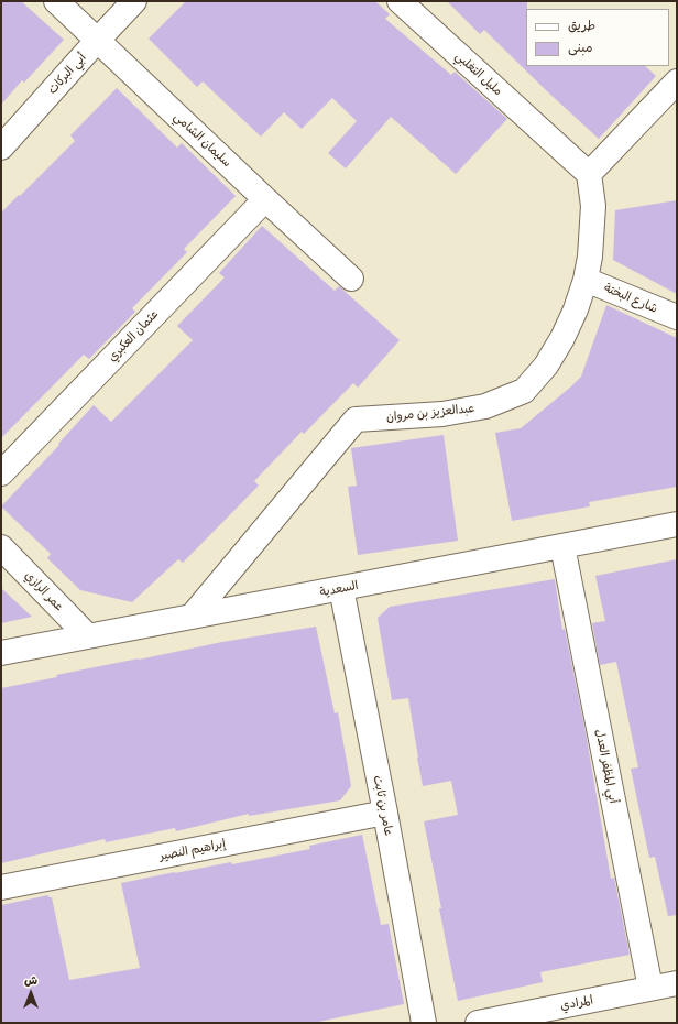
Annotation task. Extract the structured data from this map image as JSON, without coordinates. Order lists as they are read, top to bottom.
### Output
{
  "streets": {
    "street": [
      "أبي البركات",
      "مليل التغلبي",
      "سليمان الشامي",
      "شارع البختة",
      "عثمان العكبري",
      "عبدالعزيز بن مروان",
      "السعدية",
      "عمر الرازي",
      "أبي المظفر العدل",
      "عامر بن ثابت",
      "إبراهيم النصير",
      "المرادي"
    ]
  },
  "crossings": [
    ["أبي البركات", "سليمان الشامي"],
    ["مليل التغلبي", "عبدالعزيز بن مروان"],
    ["سليمان الشامي", "عثمان العكبري"],
    ["شارع البختة", "عبدالعزيز بن مروان"],
    ["عبدالعزيز بن مروان", "السعدية"],
    ["السعدية", "عمر الرازي"],
    ["السعدية", "أبي المظفر العدل"],
    ["السعدية", "عامر بن ثابت"],
    ["أبي المظفر العدل", "المرادي"],
    ["عامر بن ثابت", "إبراهيم النصير"]
  ],
  "legend": ["طريق", "مبنى"],
  "north": "top"
}
